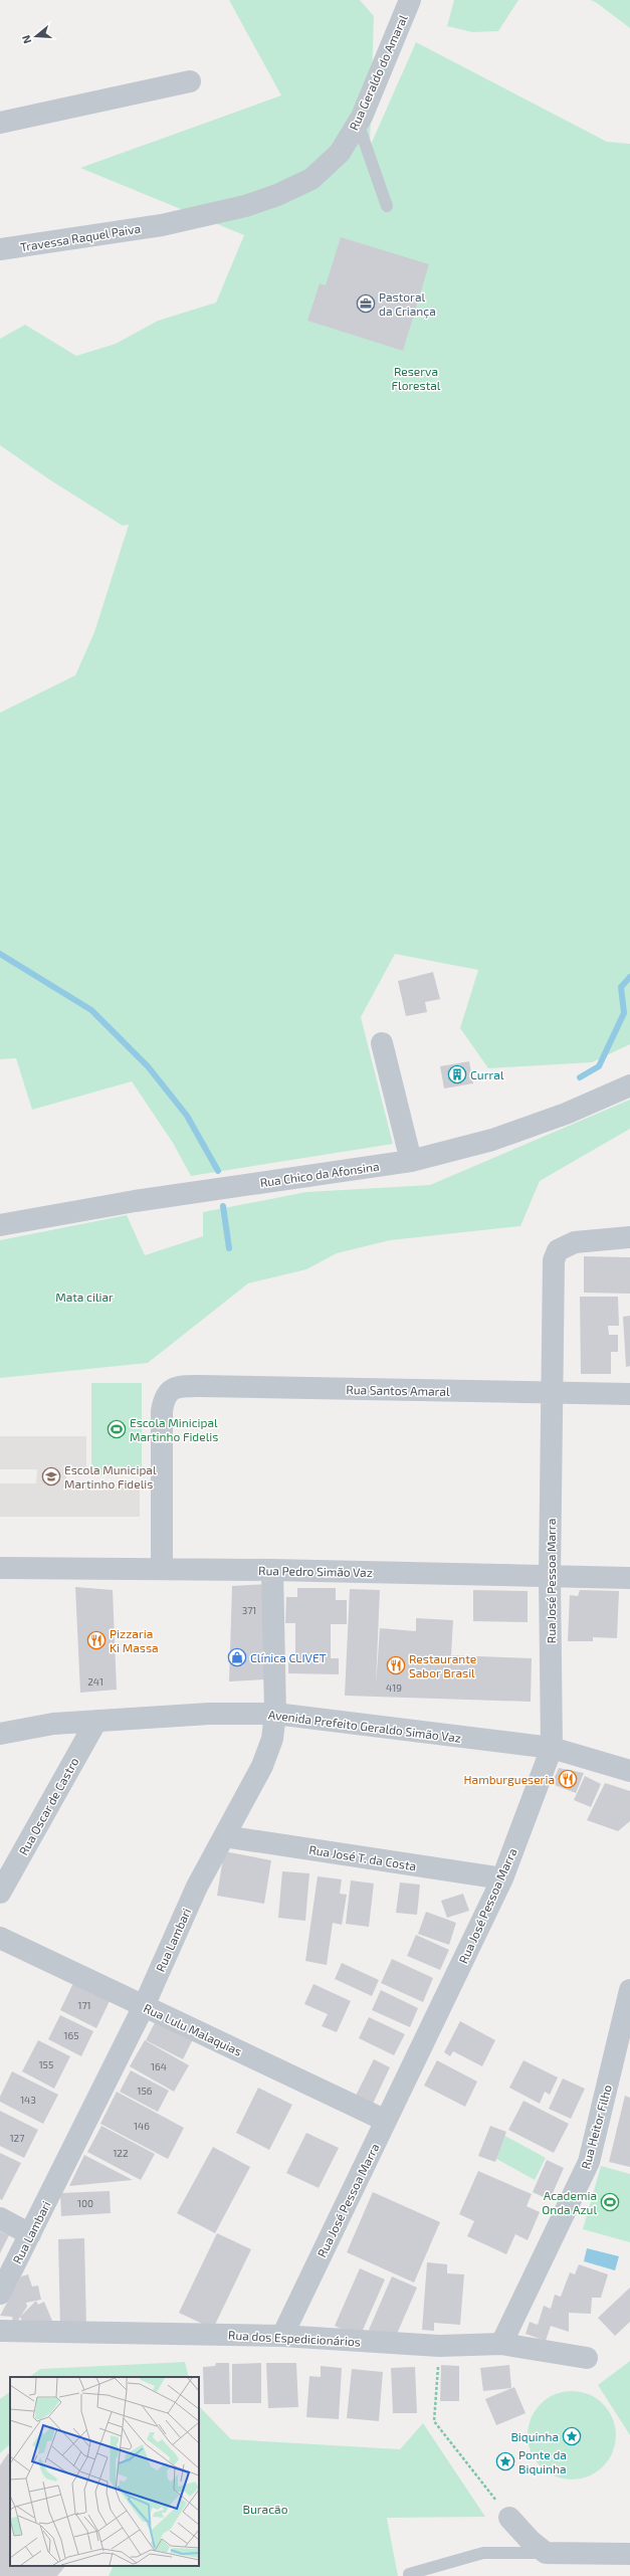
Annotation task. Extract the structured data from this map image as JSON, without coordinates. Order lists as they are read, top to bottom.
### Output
{
  "streets": {
    "street": [
      "Rua Geraldo do Amaral",
      "Travessa Raquel Paiva",
      "Rua Chico da Afonsina",
      "Rua Santos Amaral",
      "Rua Pedro Simão Vaz",
      "Rua José Pessoa Marra",
      "Avenida Prefeito Geraldo Simão Vaz",
      "Rua Oscar de Castro",
      "Rua José T. da Costa",
      "Rua Lambari",
      "Rua Lulu Malaquias",
      "Rua Heitor Filho",
      "Rua dos Espedicionários"
    ]
  },
  "crossings": [
    ["Rua Geraldo do Amaral", "Travessa Raquel Paiva"],
    ["Rua Santos Amaral", "Rua Pedro Simão Vaz"],
    ["Rua Santos Amaral", "Rua José Pessoa Marra"],
    ["Rua Pedro Simão Vaz", "Rua José Pessoa Marra"],
    ["Rua Pedro Simão Vaz", "Rua Lambari"],
    ["Rua José Pessoa Marra", "Avenida Prefeito Geraldo Simão Vaz"],
    ["Rua José Pessoa Marra", "Rua José T. da Costa"],
    ["Rua José Pessoa Marra", "Rua Lulu Malaquias"],
    ["Rua José Pessoa Marra", "Rua dos Espedicionários"],
    ["Avenida Prefeito Geraldo Simão Vaz", "Rua Oscar de Castro"],
    ["Avenida Prefeito Geraldo Simão Vaz", "Rua Lambari"],
    ["Rua José T. da Costa", "Rua Lambari"],
    ["Rua Lambari", "Rua Lulu Malaquias"],
    ["Rua Heitor Filho", "Rua dos Espedicionários"]
  ],
  "parks": ["Reserva Florestal", "Mata ciliar", "Buracão"],
  "places": {
    "office": ["Pastoral da Criança"],
    "building": ["Curral"],
    "sports": ["Escola Minicipal Martinho Fidelis", "Academia Onda Azul"],
    "school or university": ["Escola Municipal Martinho Fidelis"],
    "restaurant": ["Pizzaria Ki Massa", "Restaurante Sabor Brasil", "Hamburgueseria"],
    "shop": ["Clínica CLIVET"],
    "place": ["Biquinha", "Ponte da Biquinha"]
  },
  "house_numbers": [
    "371",
    "241",
    "419",
    "171",
    "165",
    "155",
    "164",
    "156",
    "143",
    "146",
    "127",
    "122",
    "100"
  ],
  "north": "left"
}
